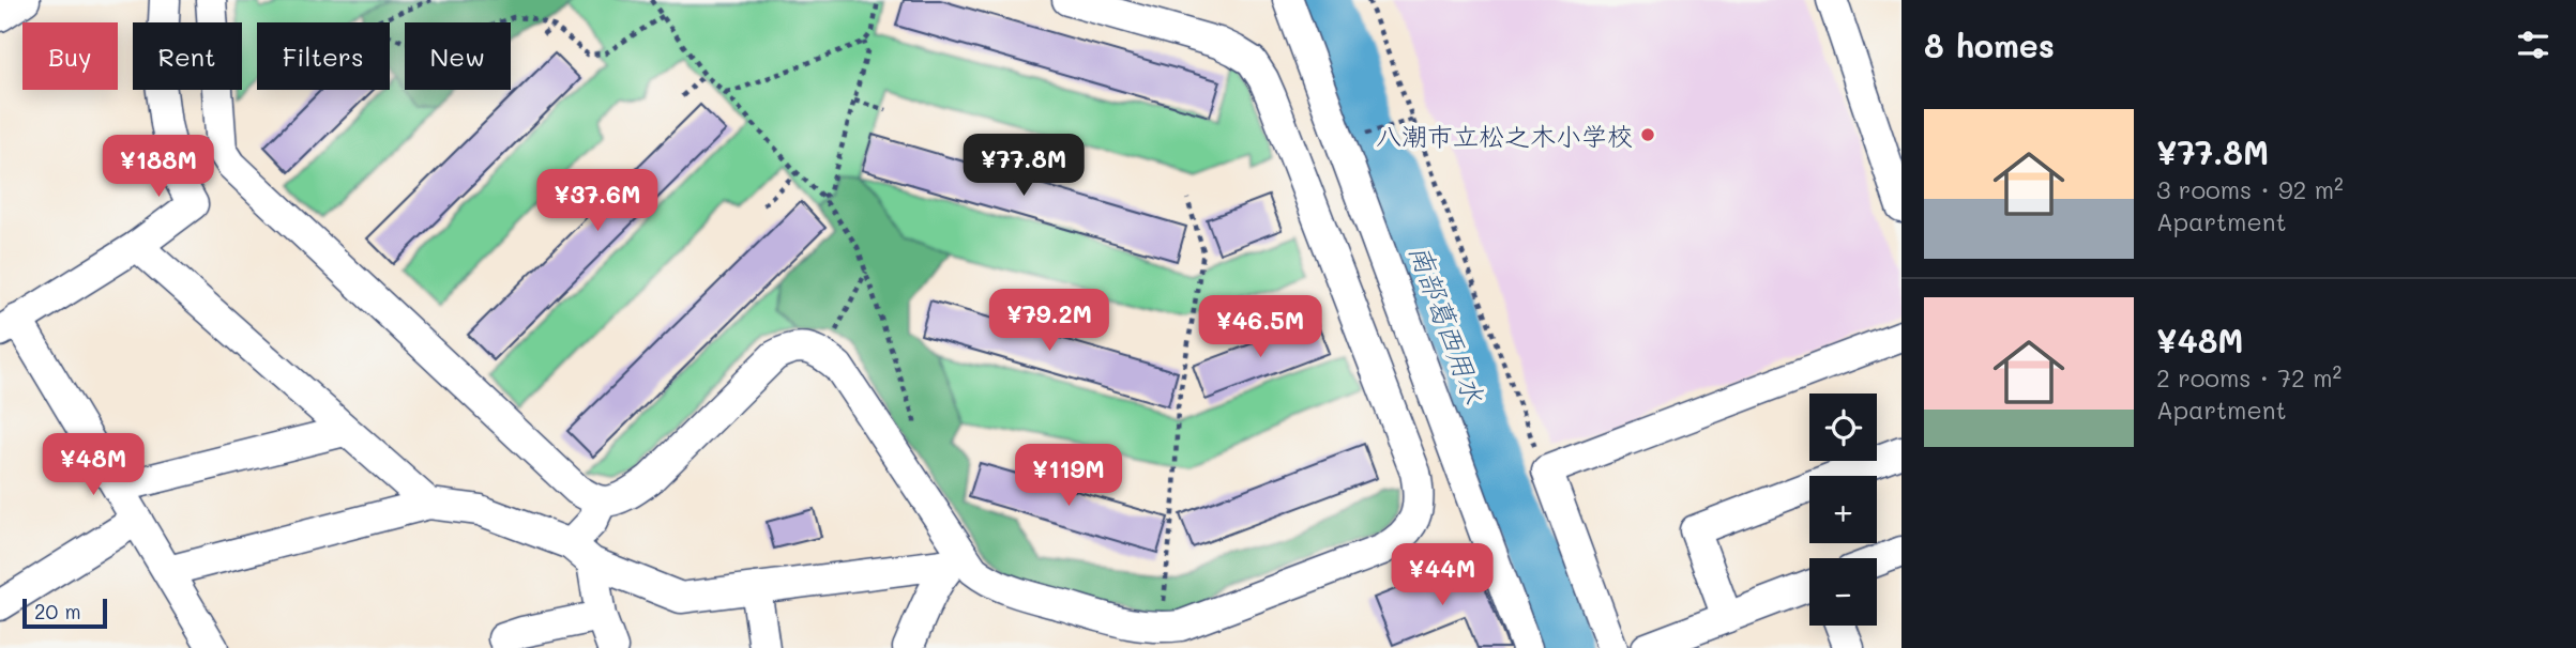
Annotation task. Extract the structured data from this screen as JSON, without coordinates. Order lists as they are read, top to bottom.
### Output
{
  "water": ["南部葛西用水"],
  "places": ["八潮市立松之木小学校"],
  "scale_bar": "20 m",
  "page": {
    "heading": "8 homes",
    "chip": [
      "Buy",
      "Rent",
      "Filters",
      "New"
    ],
    "list": [
      {
        "name": "¥77.8M",
        "note": "3 rooms · 92 m² · Apartment"
      },
      {
        "name": "¥48M",
        "note": "2 rooms · 72 m² · Apartment"
      }
    ],
    "price": [
      "¥77.8M",
      "¥188M",
      "¥37.6M",
      "¥79.2M",
      "¥46.5M",
      "¥48M",
      "¥119M",
      "¥44M"
    ],
    "map_buttons": ["+", "−"],
    "scale": "20 m"
  }
}
